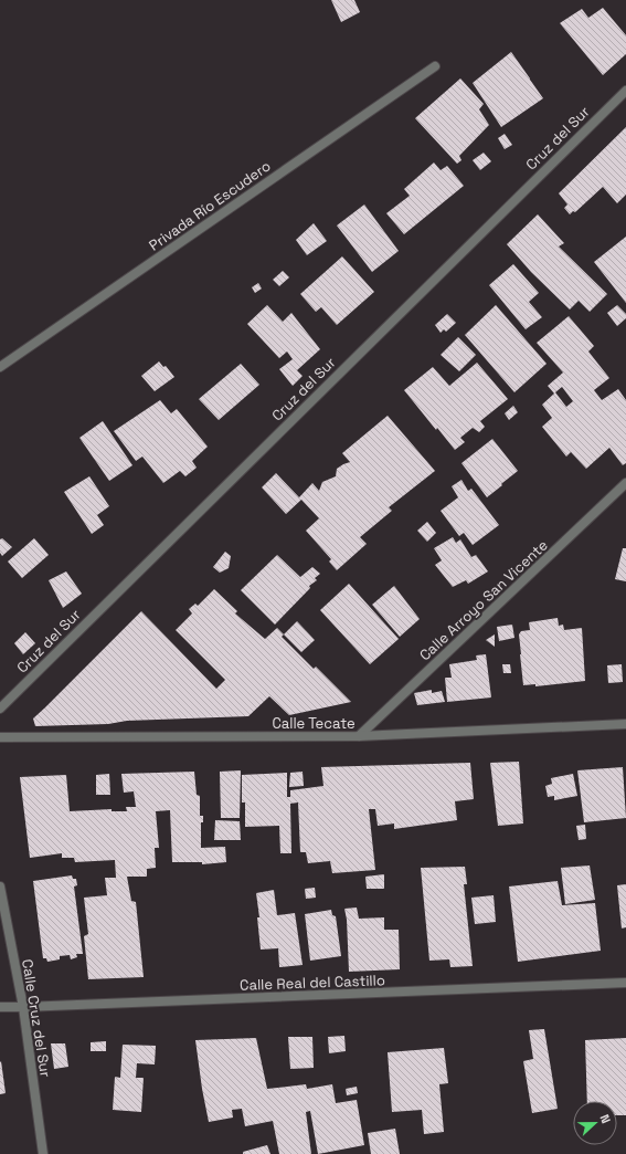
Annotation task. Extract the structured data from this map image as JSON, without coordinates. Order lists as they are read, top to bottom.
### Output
{
  "streets": {
    "street": [
      "Cruz del Sur",
      "Privada Río Escudero",
      "Calle Arroyo San Vicente",
      "Calle Tecate",
      "Calle Real del Castillo",
      "Calle Cruz del Sur"
    ]
  },
  "crossings": [
    ["Calle Arroyo San Vicente", "Calle Tecate"],
    ["Calle Real del Castillo", "Calle Cruz del Sur"]
  ],
  "north": "right"
}
